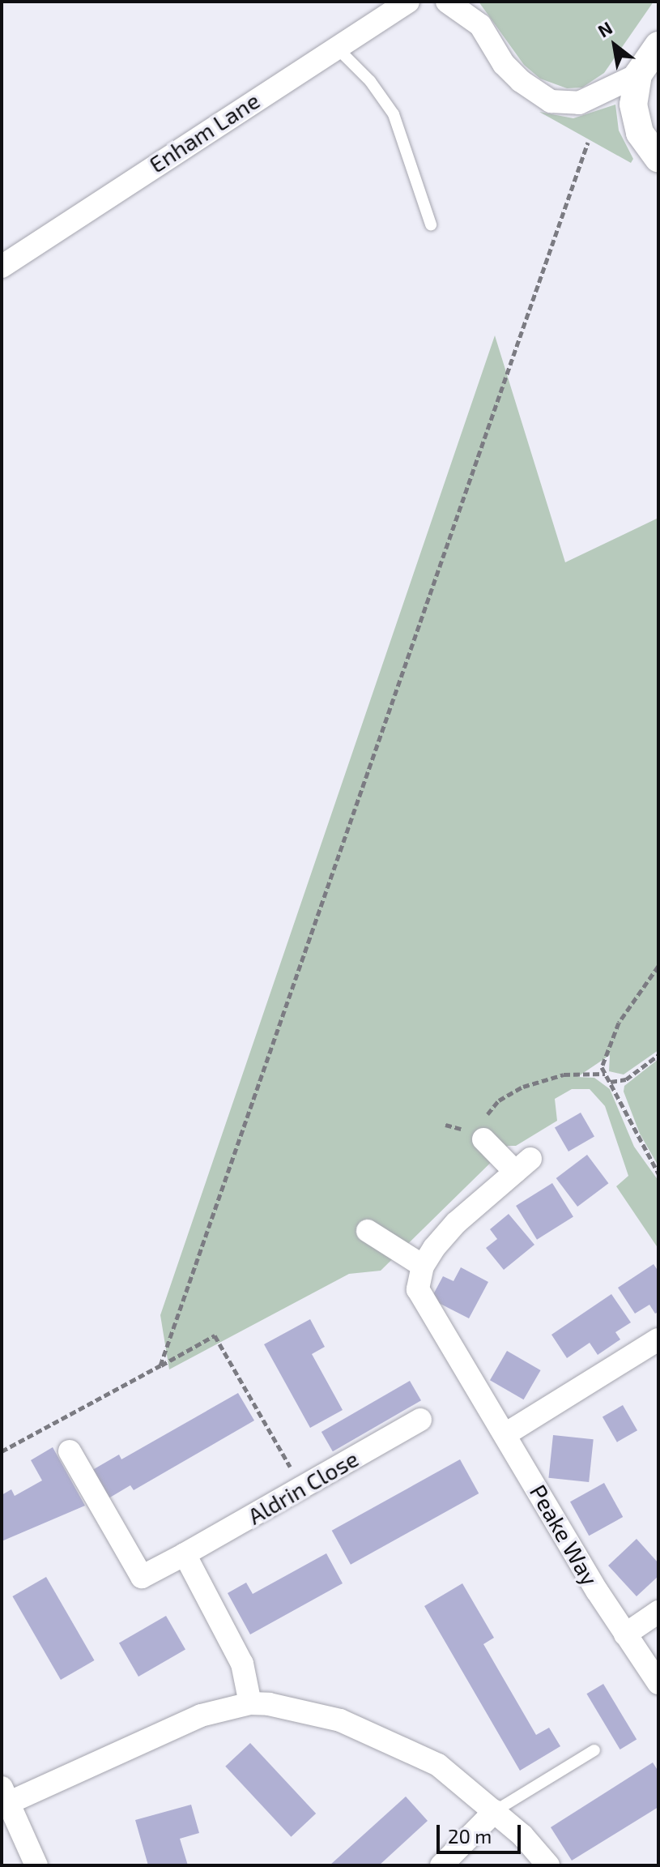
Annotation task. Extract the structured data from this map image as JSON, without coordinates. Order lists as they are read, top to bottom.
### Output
{
  "streets": {
    "street": ["Enham Lane", "Aldrin Close", "Peake Way"]
  },
  "scale_bar": "20 m",
  "north": "top left"
}
